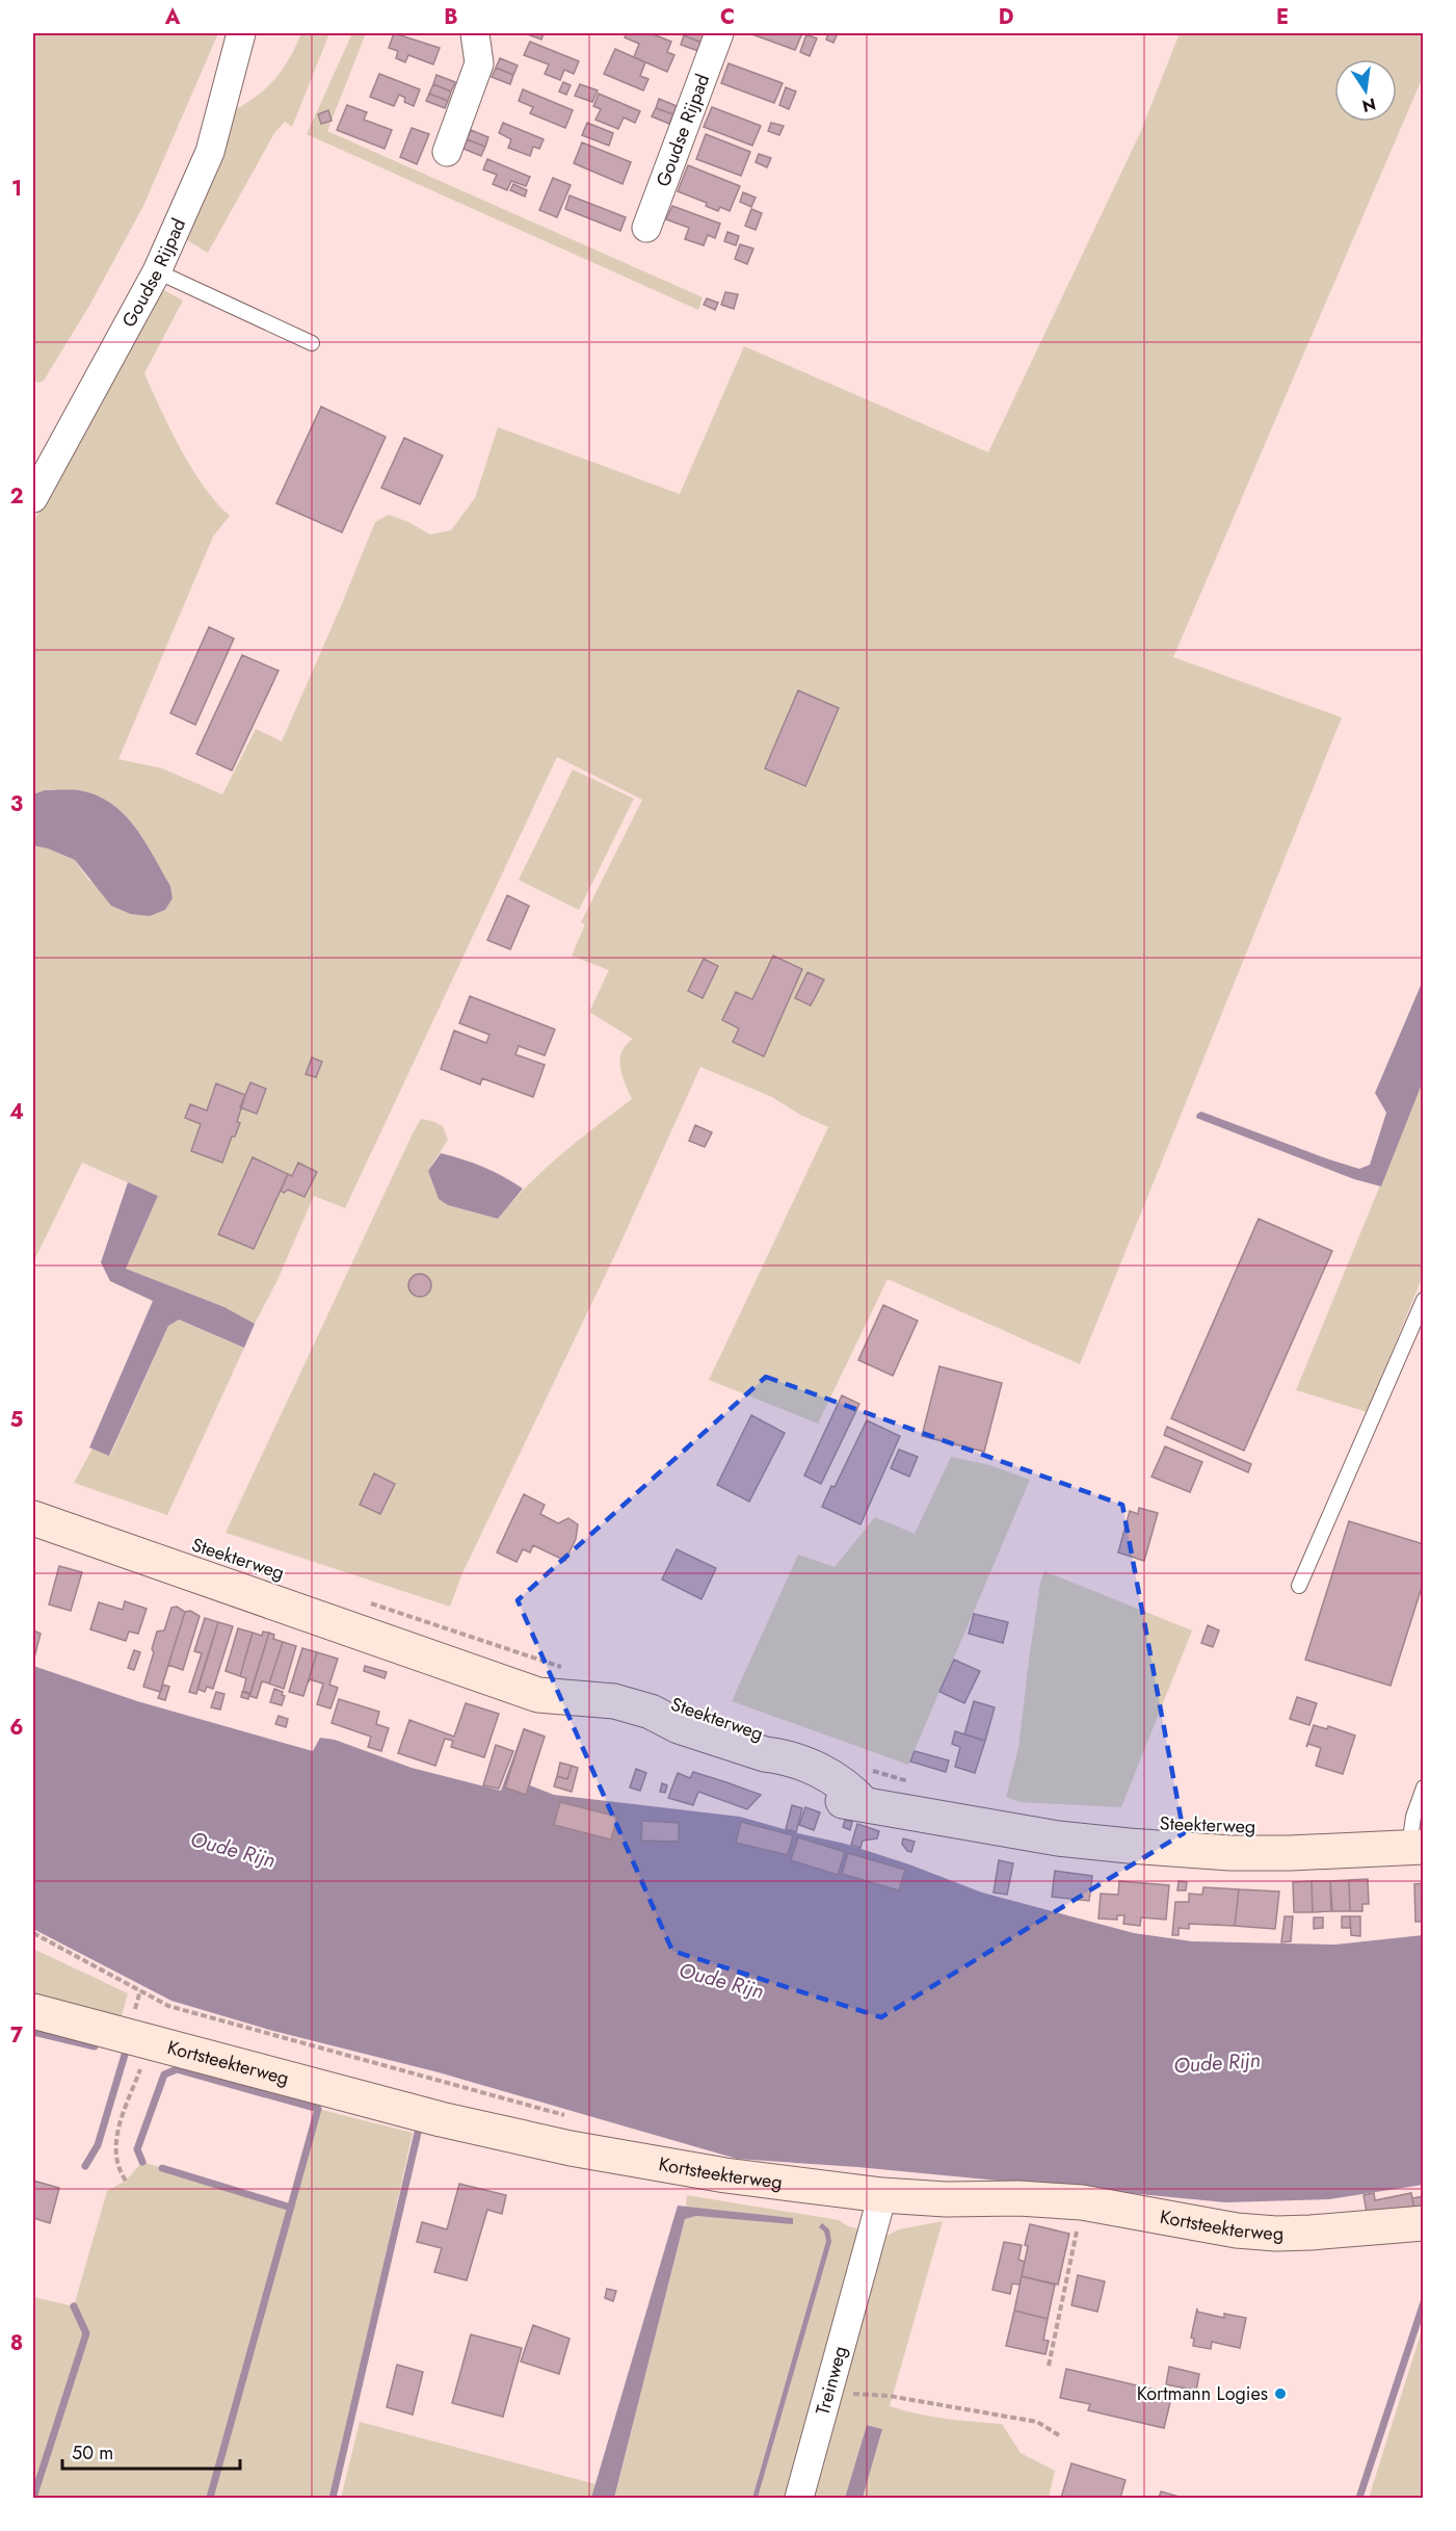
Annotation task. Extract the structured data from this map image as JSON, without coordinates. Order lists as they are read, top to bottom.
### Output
{
  "streets": {
    "main road": ["Steekterweg", "Kortsteekterweg"],
    "street": ["Goudse Rijpad", "Treinweg"]
  },
  "crossings": [
    ["Kortsteekterweg", "Treinweg"]
  ],
  "water": ["Oude Rijn"],
  "places": ["Kortmann Logies"],
  "scale_bar": "50 m",
  "north": "bottom",
  "grid": {
    "columns": [
      "A",
      "B",
      "C",
      "D",
      "E"
    ],
    "rows": [
      "1",
      "2",
      "3",
      "4",
      "5",
      "6",
      "7",
      "8"
    ]
  }
}
